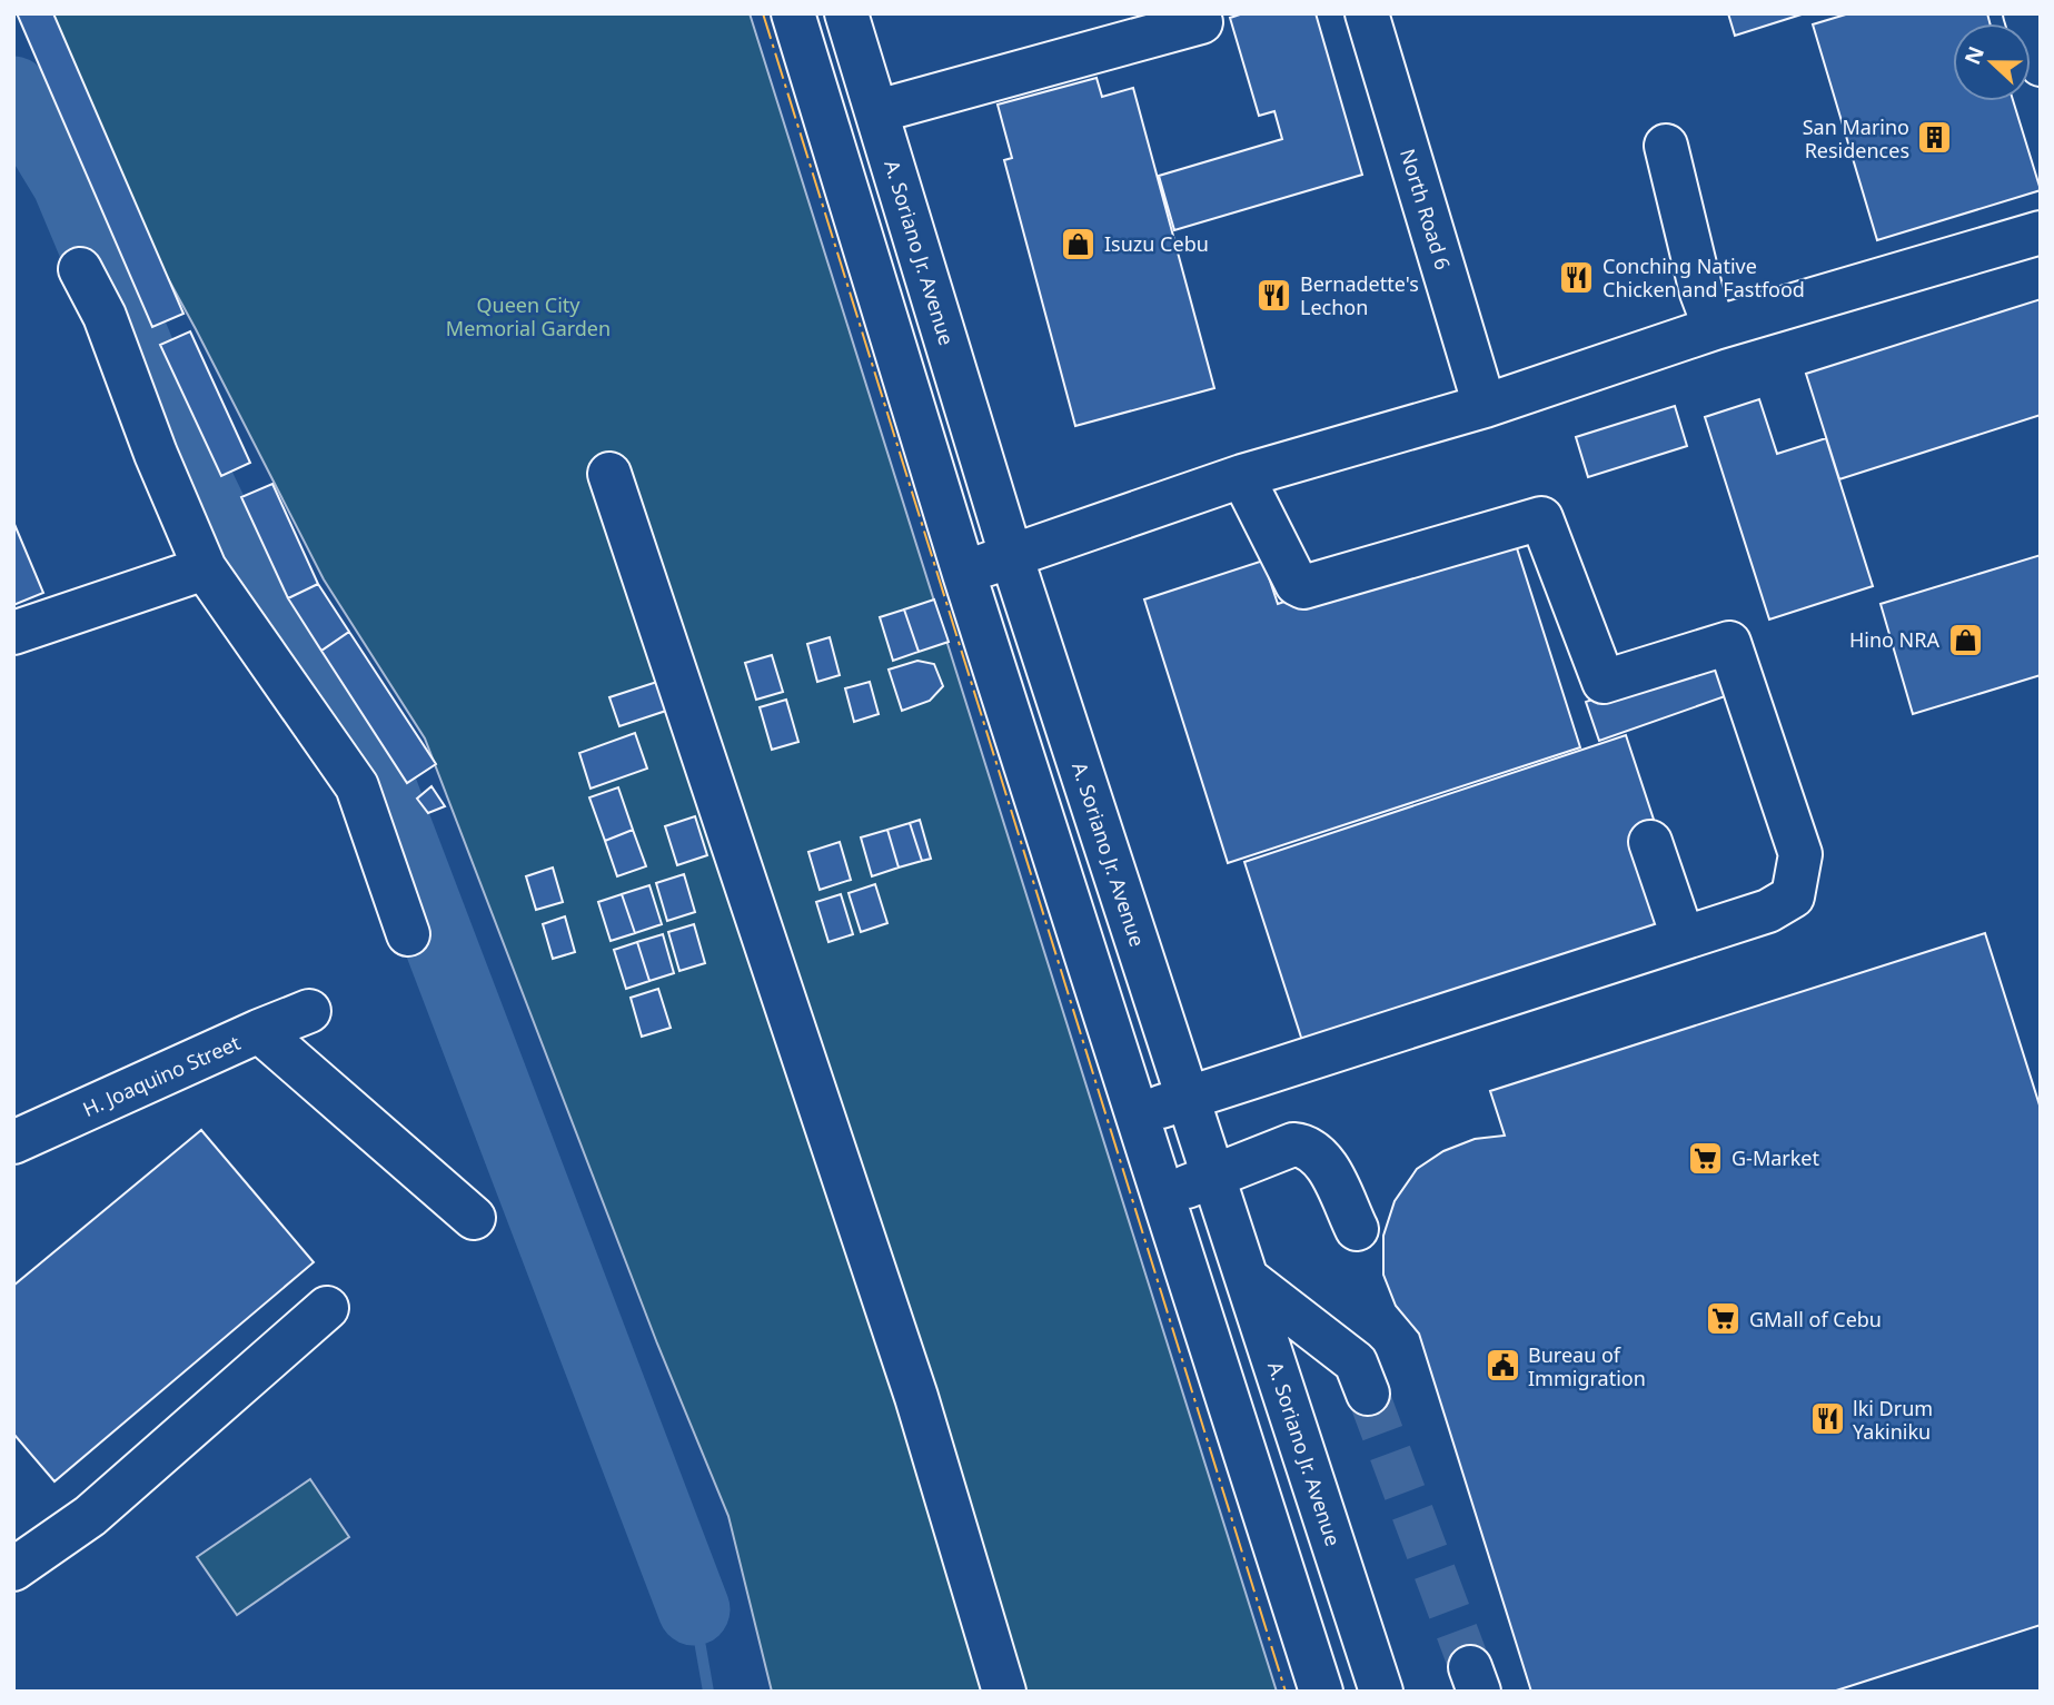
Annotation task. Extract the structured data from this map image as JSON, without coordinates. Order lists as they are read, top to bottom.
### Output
{
  "streets": {
    "street": ["North Road 6", "A. Soriano Jr. Avenue", "H. Joaquino Street"]
  },
  "parks": ["Queen City Memorial Garden"],
  "places": {
    "building": ["San Marino Residences"],
    "shop": ["Isuzu Cebu", "Hino NRA"],
    "restaurant": ["Conching Native Chicken and Fastfood", "Bernadette's Lechon", "lki Drum Yakiniku"],
    "supermarket": ["G-Market", "GMall of Cebu"],
    "public building": ["Bureau of Immigration"]
  },
  "north": "left"
}
